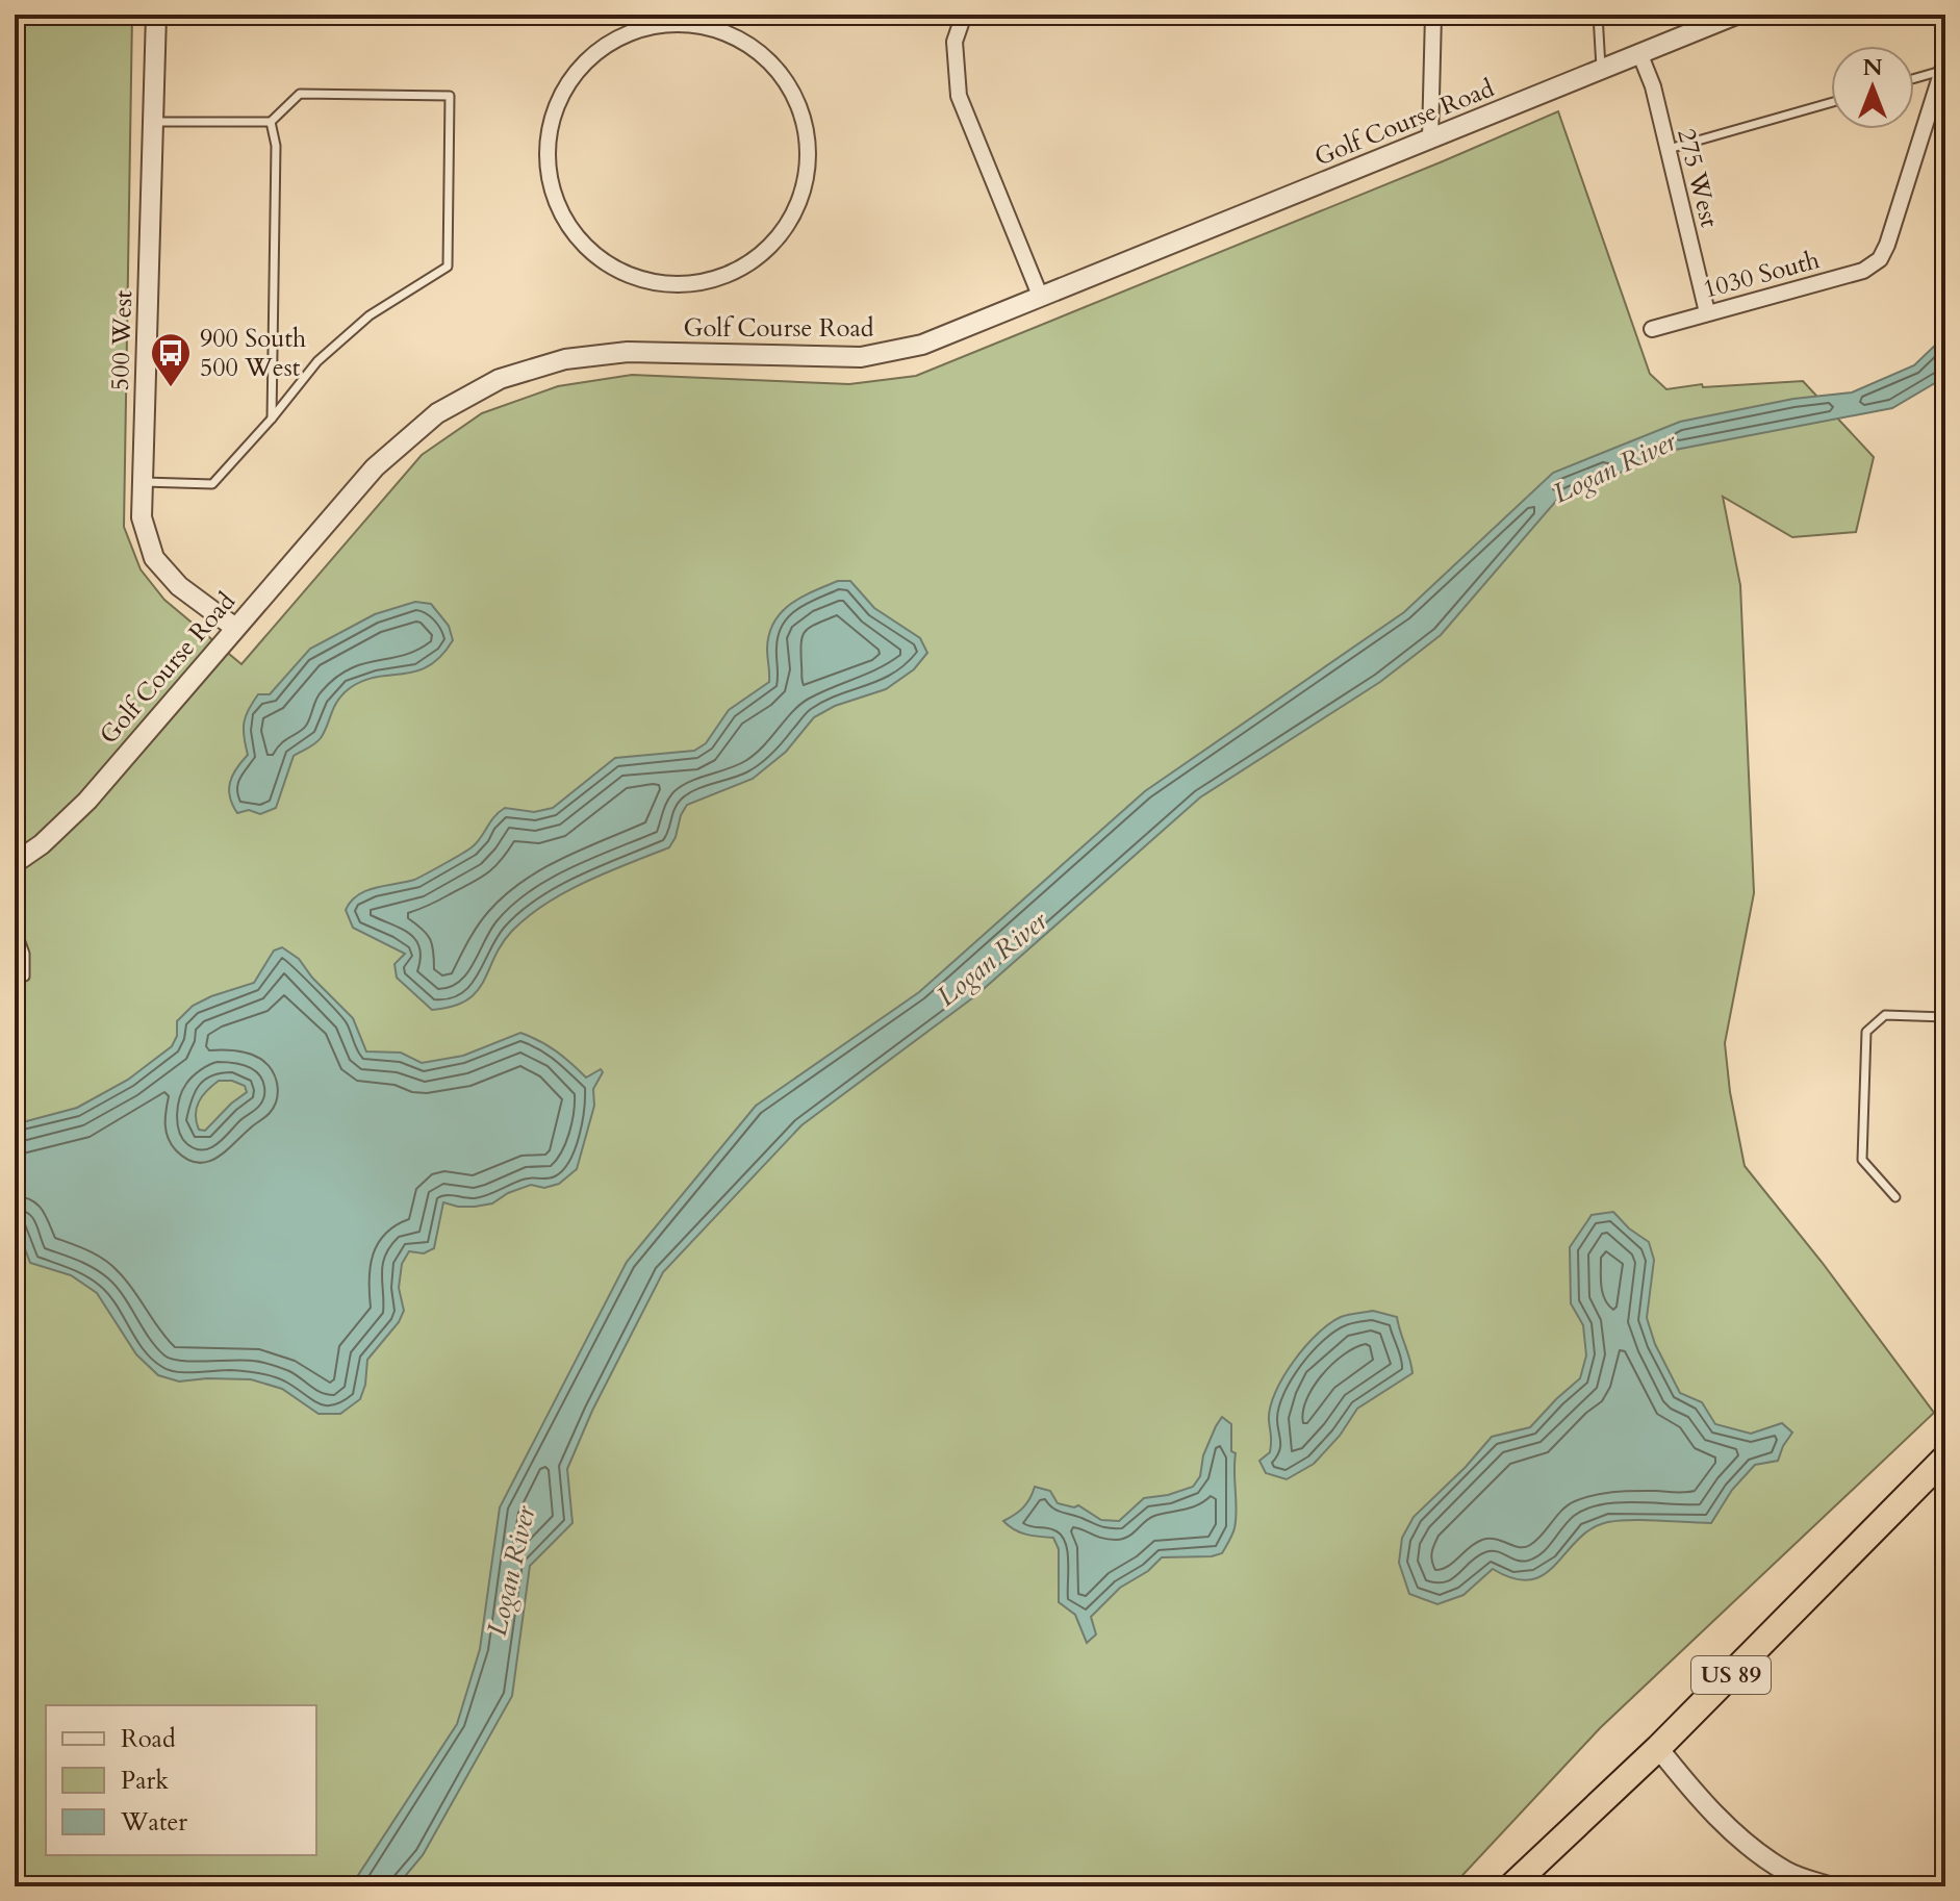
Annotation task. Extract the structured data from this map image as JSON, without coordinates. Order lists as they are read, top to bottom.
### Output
{
  "streets": {
    "highway": ["US 89"],
    "street": [
      "Golf Course Road",
      "275 West",
      "1030 South",
      "500 West"
    ]
  },
  "crossings": [
    ["Golf Course Road", "275 West"],
    ["Golf Course Road", "500 West"],
    ["275 West", "1030 South"]
  ],
  "water": ["Logan River"],
  "places": {
    "bus stop": ["900 South 500 West"]
  },
  "legend": ["Road", "Park", "Water"],
  "north": "top"
}
